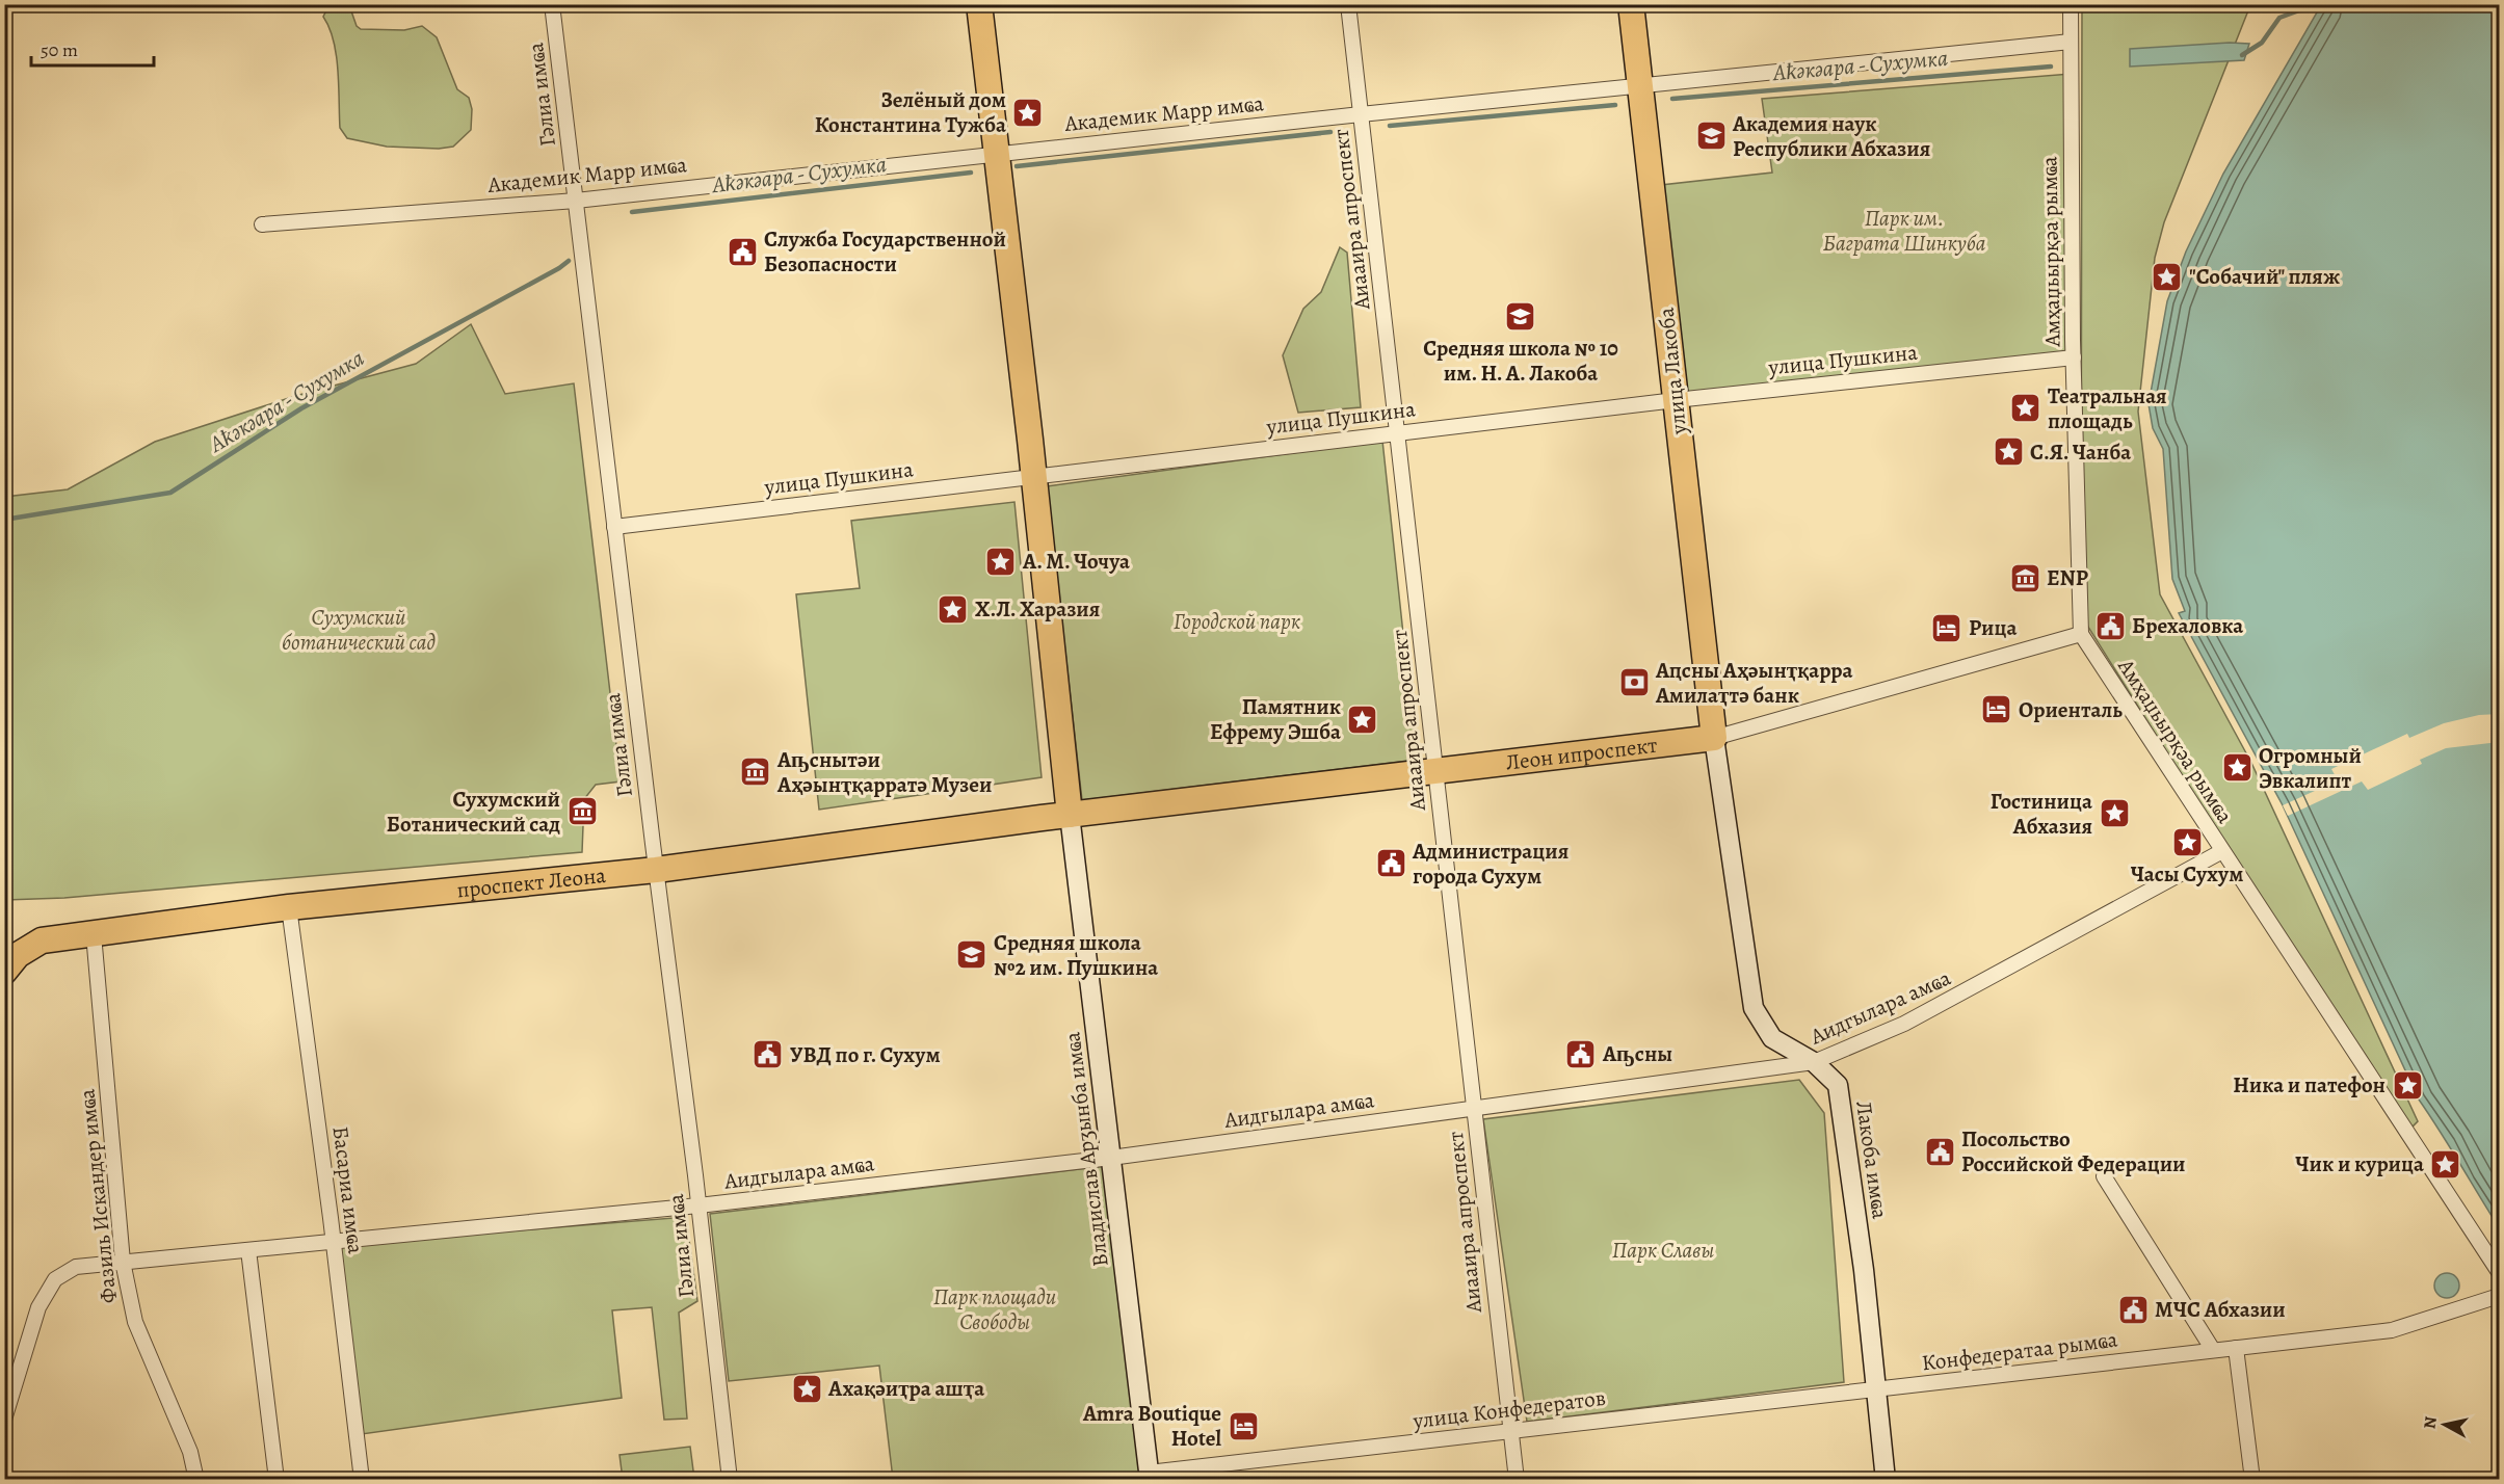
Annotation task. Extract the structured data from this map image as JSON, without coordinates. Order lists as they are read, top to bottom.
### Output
{
  "streets": {
    "highway": ["улица Лакоба", "Леон ипроспект", "проспект Леона"],
    "main road": ["Владислав Арӡынба имҩа", "Лакоба имҩа"],
    "street": [
      "Гәлиа имҩа",
      "Академик Марр имҩа",
      "Аиааира апроспект",
      "Амҳаџьырқәа рымҩа",
      "улица Пушкина",
      "Аидгылара амҩа",
      "Басариа имҩа",
      "Фазиль Искандер имҩа",
      "Конфедератаа рымҩа",
      "улица Конфедератов"
    ]
  },
  "crossings": [
    ["Гәлиа имҩа", "Академик Марр имҩа"],
    ["Гәлиа имҩа", "улица Пушкина"],
    ["Гәлиа имҩа", "проспект Леона"],
    ["Гәлиа имҩа", "Аидгылара амҩа"],
    ["Академик Марр имҩа", "Аиааира апроспект"],
    ["Академик Марр имҩа", "Амҳаџьырқәа рымҩа"],
    ["Академик Марр имҩа", "улица Лакоба"],
    ["Аиааира апроспект", "улица Пушкина"],
    ["Аиааира апроспект", "Леон ипроспект"],
    ["Аиааира апроспект", "Аидгылара амҩа"],
    ["Аиааира апроспект", "улица Конфедератов"],
    ["Амҳаџьырқәа рымҩа", "улица Пушкина"],
    ["Амҳаџьырқәа рымҩа", "Леон ипроспект"],
    ["Амҳаџьырқәа рымҩа", "Аидгылара амҩа"],
    ["улица Пушкина", "улица Лакоба"],
    ["улица Лакоба", "Леон ипроспект"],
    ["улица Лакоба", "Лакоба имҩа"],
    ["Леон ипроспект", "проспект Леона"],
    ["Леон ипроспект", "Владислав Арӡынба имҩа"],
    ["Леон ипроспект", "Лакоба имҩа"],
    ["проспект Леона", "Владислав Арӡынба имҩа"],
    ["проспект Леона", "Басариа имҩа"],
    ["проспект Леона", "Фазиль Искандер имҩа"],
    ["Аидгылара амҩа", "Владислав Арӡынба имҩа"],
    ["Аидгылара амҩа", "Лакоба имҩа"],
    ["Аидгылара амҩа", "Басариа имҩа"],
    ["Аидгылара амҩа", "Фазиль Искандер имҩа"],
    ["Владислав Арӡынба имҩа", "улица Конфедератов"],
    ["Лакоба имҩа", "Конфедератаа рымҩа"],
    ["Лакоба имҩа", "улица Конфедератов"],
    ["Конфедератаа рымҩа", "улица Конфедератов"]
  ],
  "water": ["Аҟәкәара - Сухумка"],
  "parks": [
    "Парк им. Баграта Шинкуба",
    "Сухумский ботанический сад",
    "Городской парк",
    "Парк Славы",
    "Парк площади Свободы"
  ],
  "places": {
    "place": [
      "Зелёный дом Константина Тужба",
      "\"Собачий\" пляж",
      "Театральная площадь",
      "С.Я. Чанба",
      "А. М. Чочуа",
      "Х.Л. Харазия",
      "Памятник Ефрему Эшба",
      "Огромный Эвкалипт",
      "Гостиница Абхазия",
      "Часы Сухум",
      "Ника и патефон",
      "Чик и курица",
      "Ахақәиҭра ашҭа"
    ],
    "school or university": ["Академия наук Республики Абхазия", "Средняя школа № 10 им. Н. А. Лакоба", "Средняя школа №2 им. Пушкина"],
    "public building": [
      "Служба Государственной Безопасности",
      "Брехаловка",
      "Администрация города Сухум",
      "Аҧсны",
      "УВД по г. Сухум",
      "Посольство Российской Федерации",
      "МЧС Абхазии"
    ],
    "museum": ["ENP", "Аҧснытәи Аҳәынҭқарратә Музеи", "Сухумский Ботанический сад"],
    "hotel": ["Рица", "Ориенталь", "Amra Boutique Hotel"],
    "bank": ["Аԥсны Аҳәынҭқарра Амилаҭтә банк"]
  },
  "scale_bar": "50 m",
  "north": "left"
}
